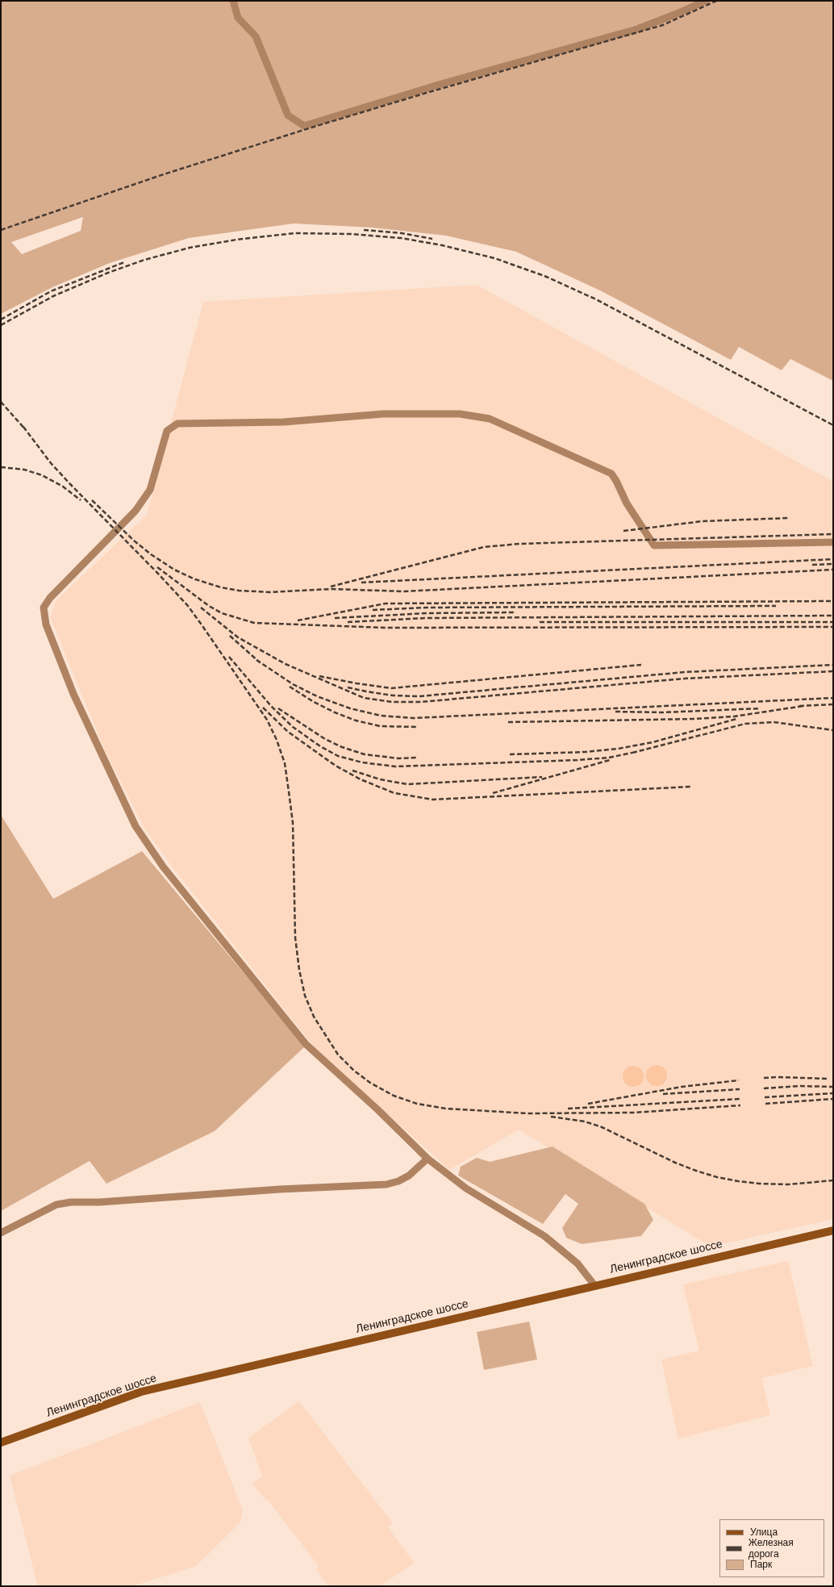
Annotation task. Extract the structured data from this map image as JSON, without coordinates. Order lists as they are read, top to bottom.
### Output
{
  "streets": {
    "main road": ["Ленинградское шоссе"]
  },
  "legend": ["Улица", "Железная дорога", "Парк"]
}
